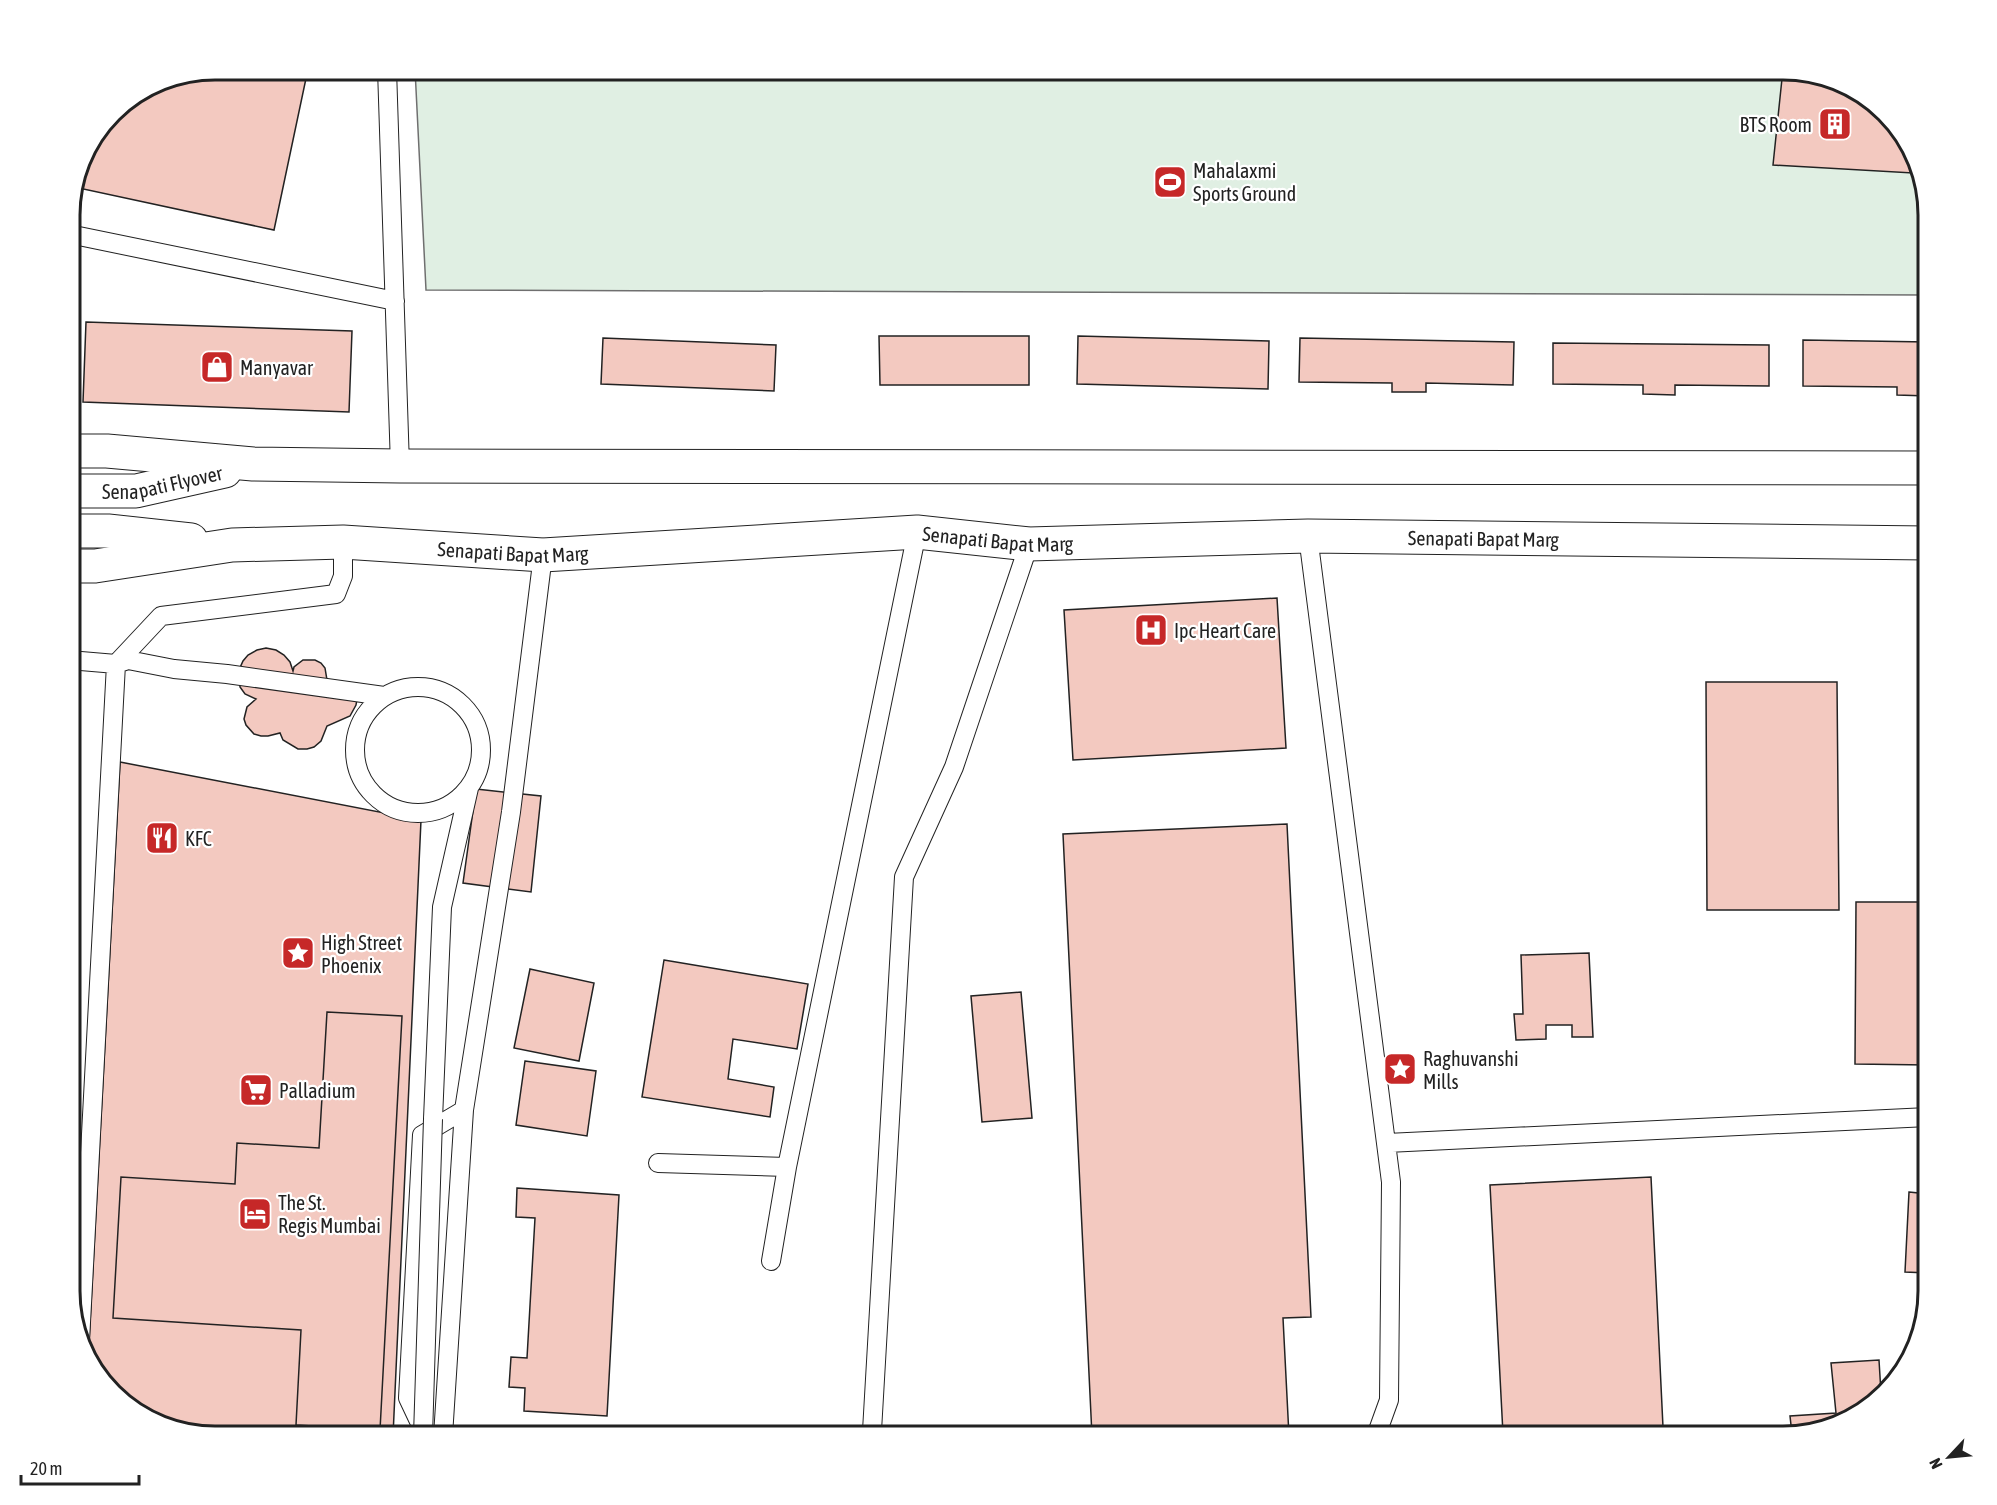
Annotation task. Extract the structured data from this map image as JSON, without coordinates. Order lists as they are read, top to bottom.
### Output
{
  "streets": {
    "main road": ["Senapati Flyover", "Senapati Bapat Marg"]
  },
  "places": {
    "building": ["BTS Room"],
    "sports": ["Mahalaxmi Sports Ground"],
    "shop": ["Manyavar"],
    "hospital": ["Ipc Heart Care"],
    "restaurant": ["KFC"],
    "place": ["High Street Phoenix", "Raghuvanshi Mills"],
    "supermarket": ["Palladium"],
    "hotel": ["The St. Regis Mumbai"]
  },
  "scale_bar": "20 m",
  "north": "bottom left"
}
